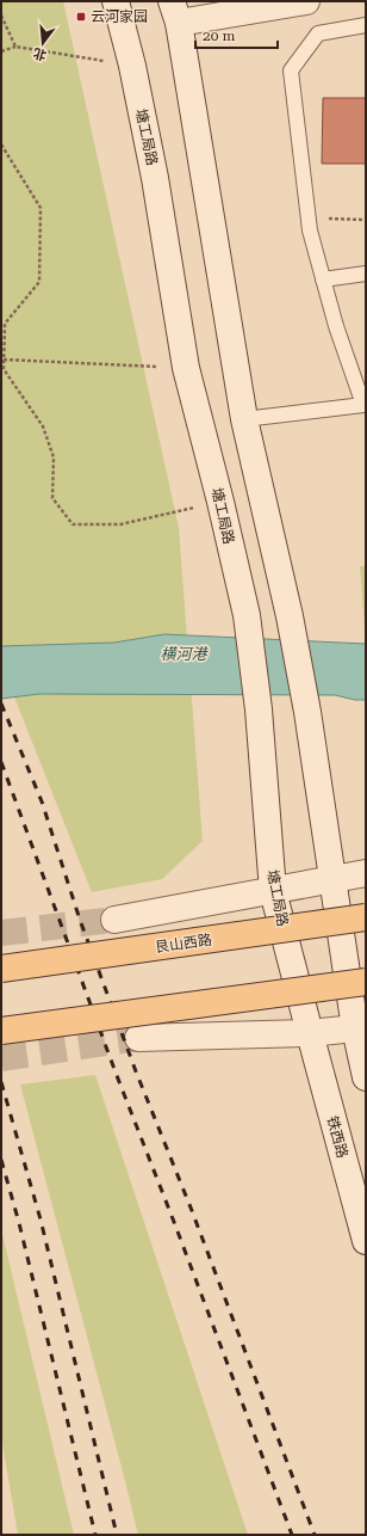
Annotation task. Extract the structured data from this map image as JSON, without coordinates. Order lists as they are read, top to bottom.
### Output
{
  "streets": {
    "main road": ["塘工局路", "艮山西路", "铁西路"]
  },
  "crossings": [
    ["塘工局路", "铁西路"]
  ],
  "water": ["横河港"],
  "places": {
    "transit": ["云河家园"]
  },
  "scale_bar": "20 m",
  "north": "bottom"
}
